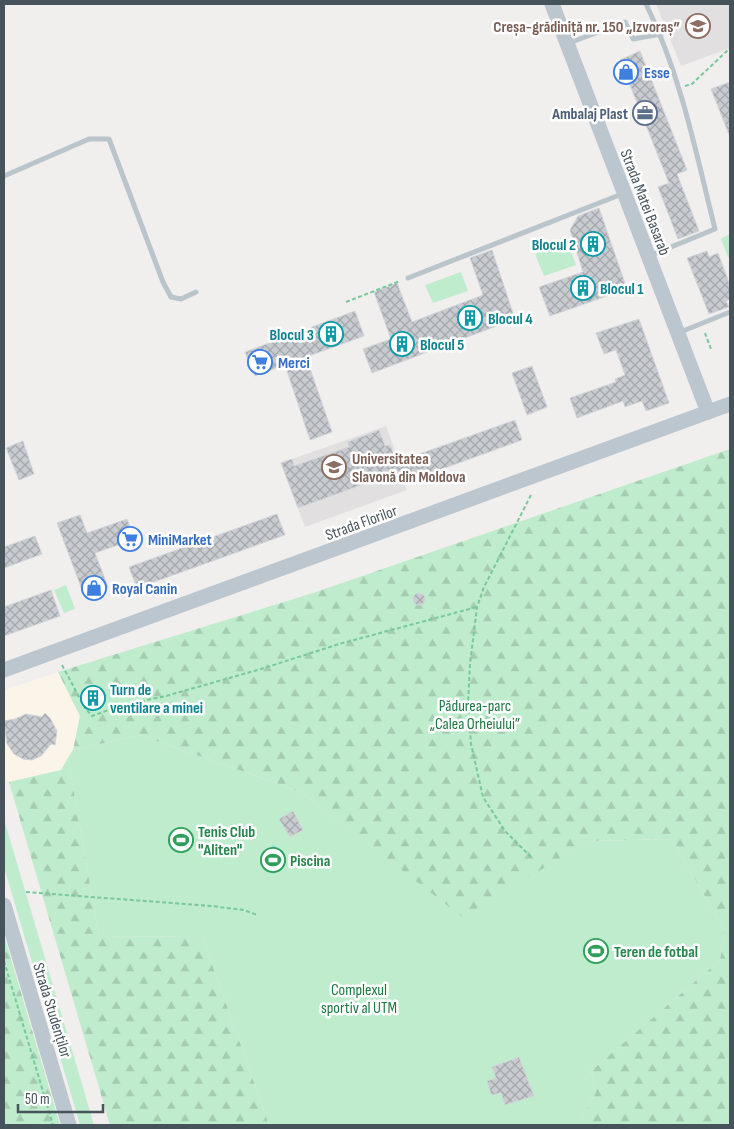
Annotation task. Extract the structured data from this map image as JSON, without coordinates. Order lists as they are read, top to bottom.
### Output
{
  "streets": {
    "main road": ["Strada Matei Basarab", "Strada Florilor", "Strada Studenților"]
  },
  "crossings": [
    ["Strada Matei Basarab", "Strada Florilor"]
  ],
  "parks": ["Pădurea-parc „Calea Orheiului”", "Complexul sportiv al UTM"],
  "places": {
    "school or university": ["Creșa-grădiniță nr. 150 „Izvoraș”", "Universitatea Slavonă din Moldova"],
    "shop": ["Esse", "Royal Canin"],
    "office": ["Ambalaj Plast"],
    "building": [
      "Blocul 2",
      "Blocul 1",
      "Blocul 4",
      "Blocul 3",
      "Blocul 5",
      "Turn de ventilare a minei"
    ],
    "supermarket": ["Merci", "MiniMarket"],
    "sports": ["Tenis Club \"Aliten\"", "Piscina", "Teren de fotbal"]
  },
  "scale_bar": "50 m"
}
